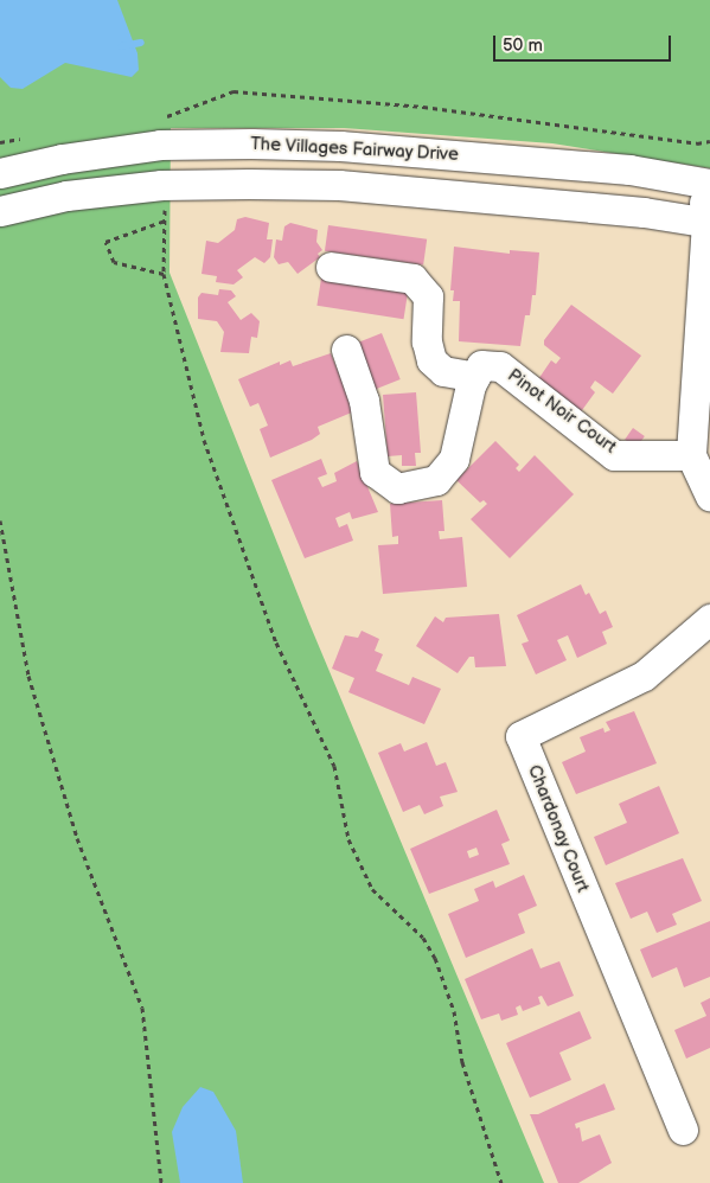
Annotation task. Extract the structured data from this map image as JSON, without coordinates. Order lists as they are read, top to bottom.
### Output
{
  "streets": {
    "street": ["The Villages Fairway Drive", "Pinot Noir Court", "Chardonay Court"]
  },
  "scale_bar": "50 m"
}
